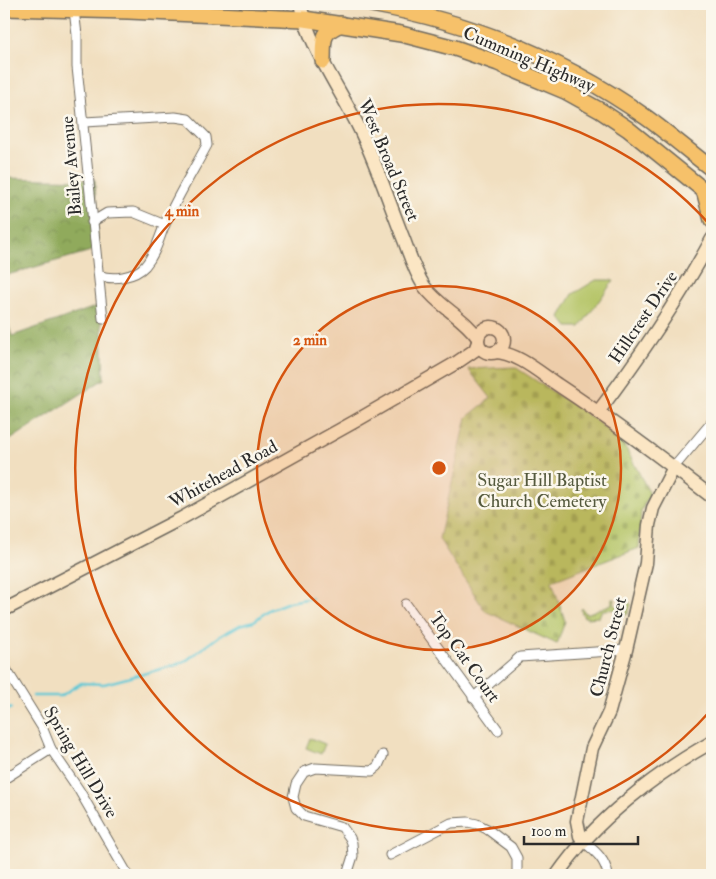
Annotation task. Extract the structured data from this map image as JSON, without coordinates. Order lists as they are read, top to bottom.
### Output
{
  "streets": {
    "highway": ["Cumming Highway"],
    "street": [
      "West Broad Street",
      "Bailey Avenue",
      "Hillcrest Drive",
      "Whitehead Road",
      "Church Street",
      "Top Cat Court",
      "Spring Hill Drive"
    ]
  },
  "crossings": [
    ["Cumming Highway", "West Broad Street"],
    ["Cumming Highway", "Bailey Avenue"],
    ["West Broad Street", "Whitehead Road"]
  ],
  "parks": ["Sugar Hill Baptist Church Cemetery"],
  "scale_bar": "100 m",
  "rings": ["4 min", "2 min"]
}
